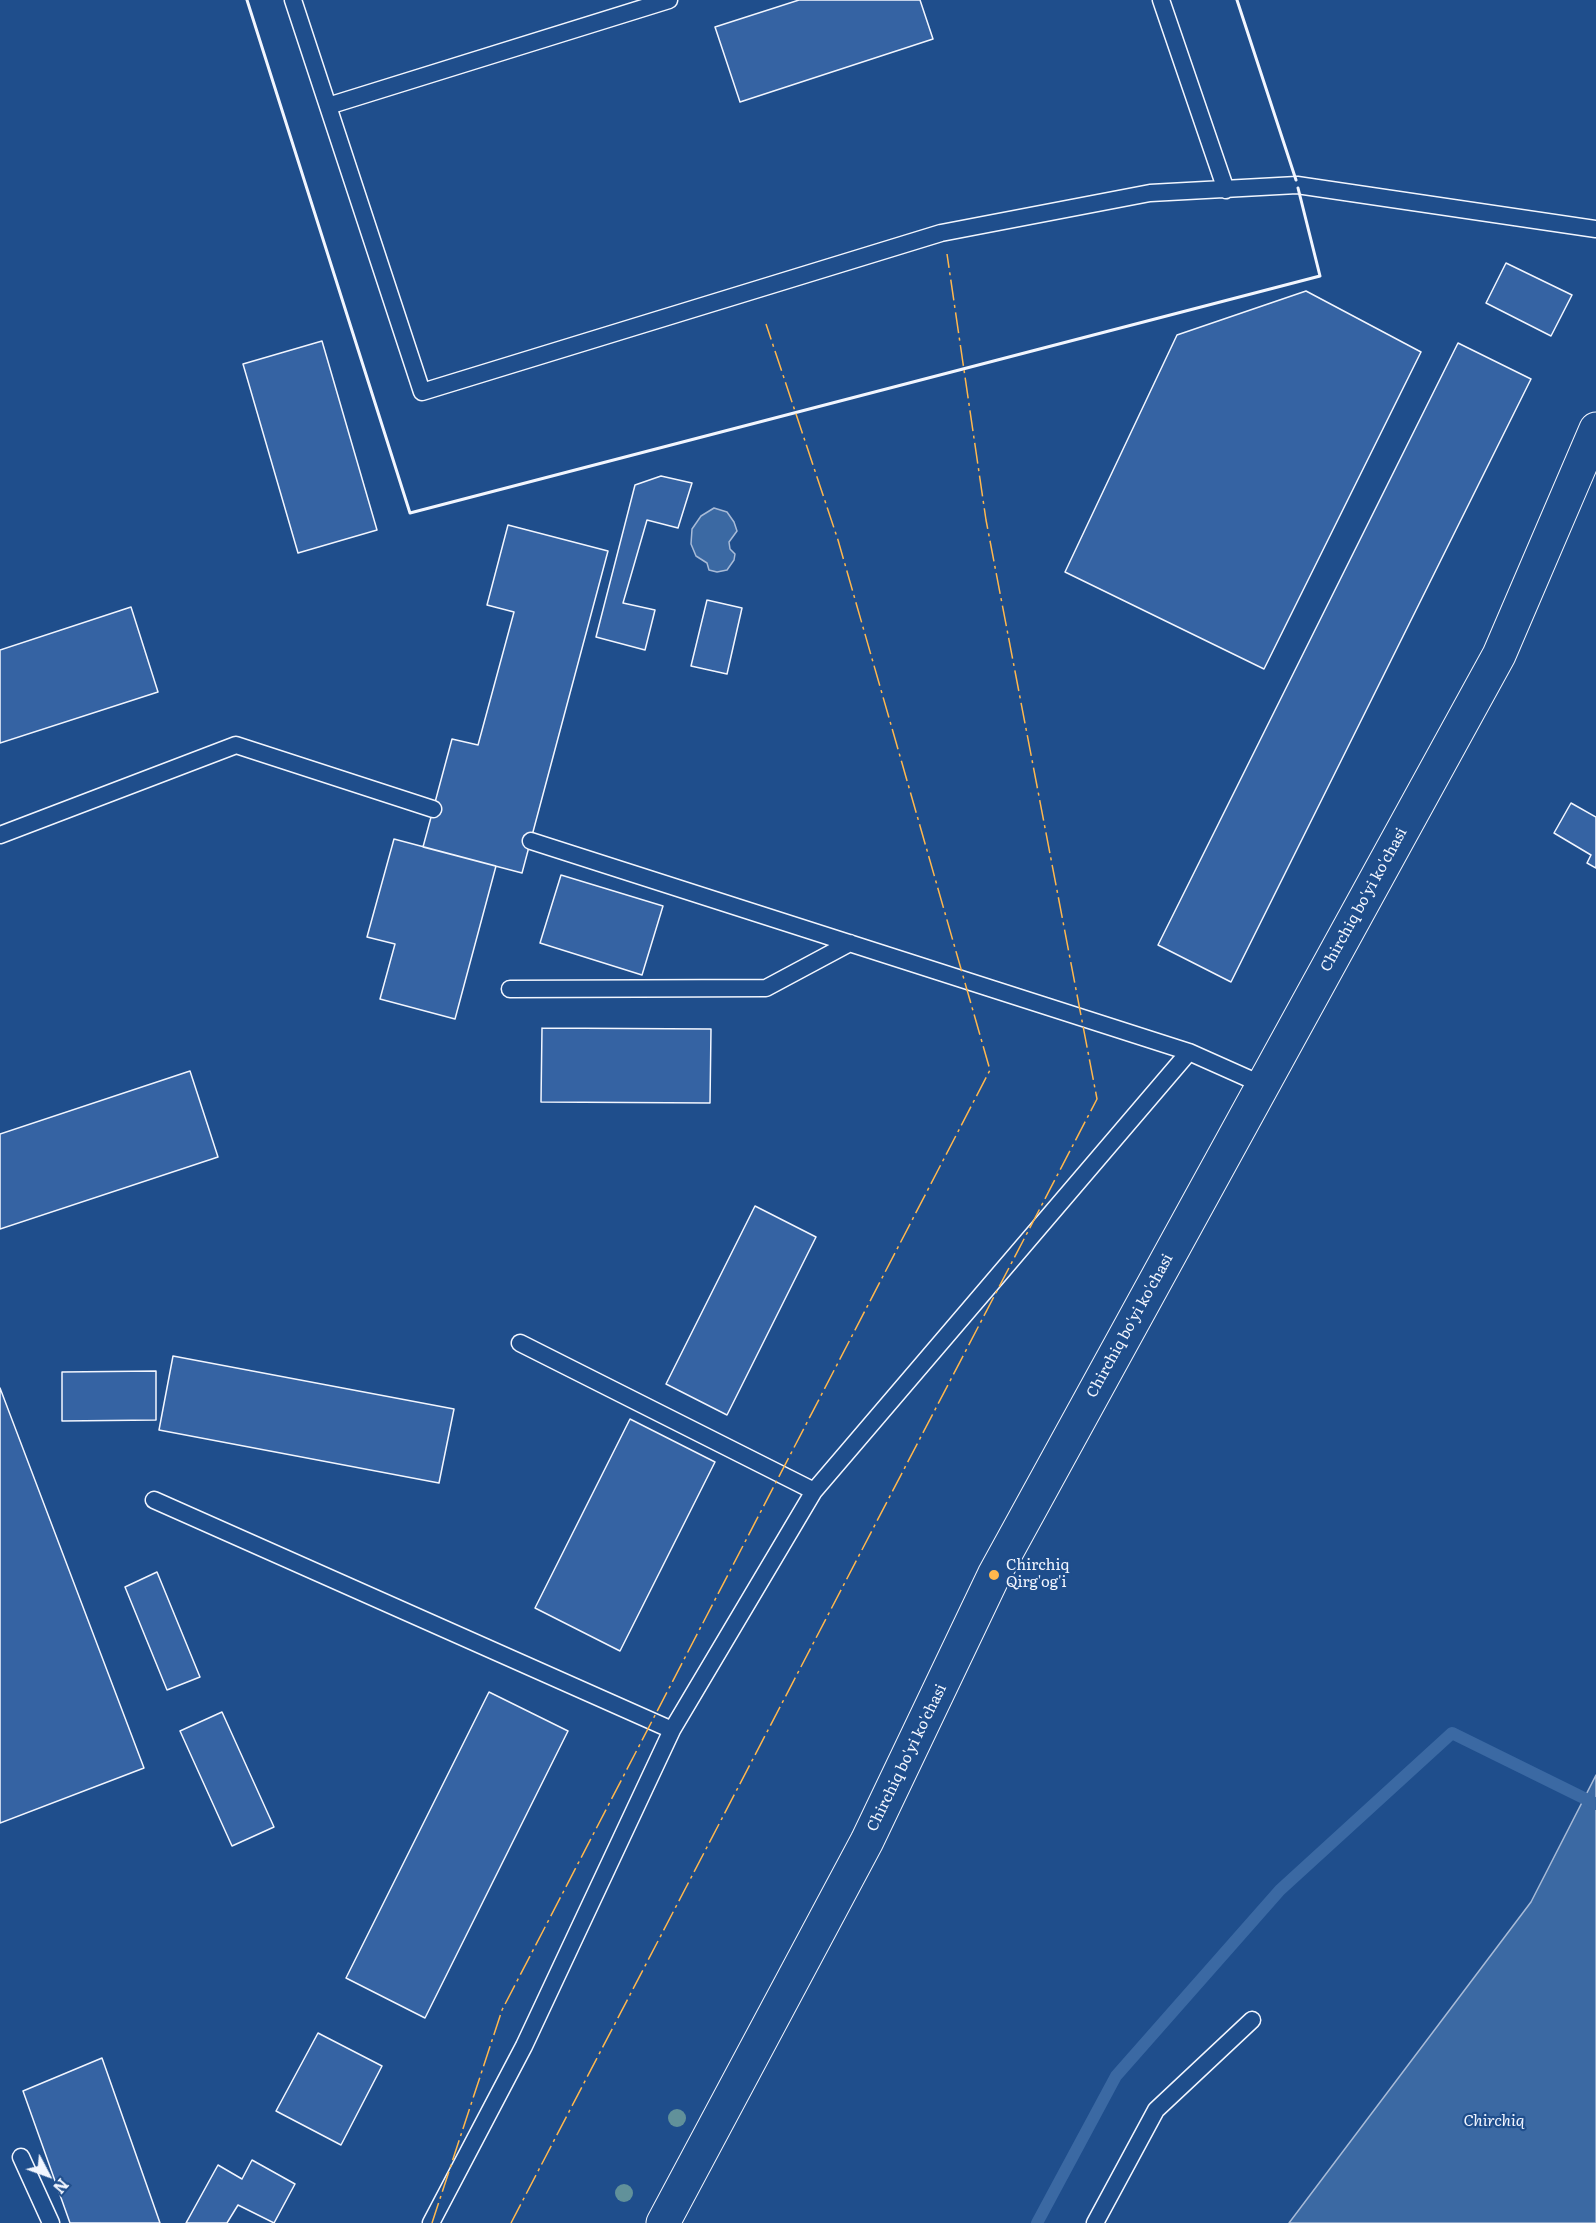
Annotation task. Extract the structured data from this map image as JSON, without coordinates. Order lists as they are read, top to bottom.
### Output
{
  "streets": {
    "street": ["Chirchiq bo'yi ko'chasi"]
  },
  "water": ["Chirchiq"],
  "places": ["Chirchiq Qirg'og'i"],
  "north": "bottom right"
}
